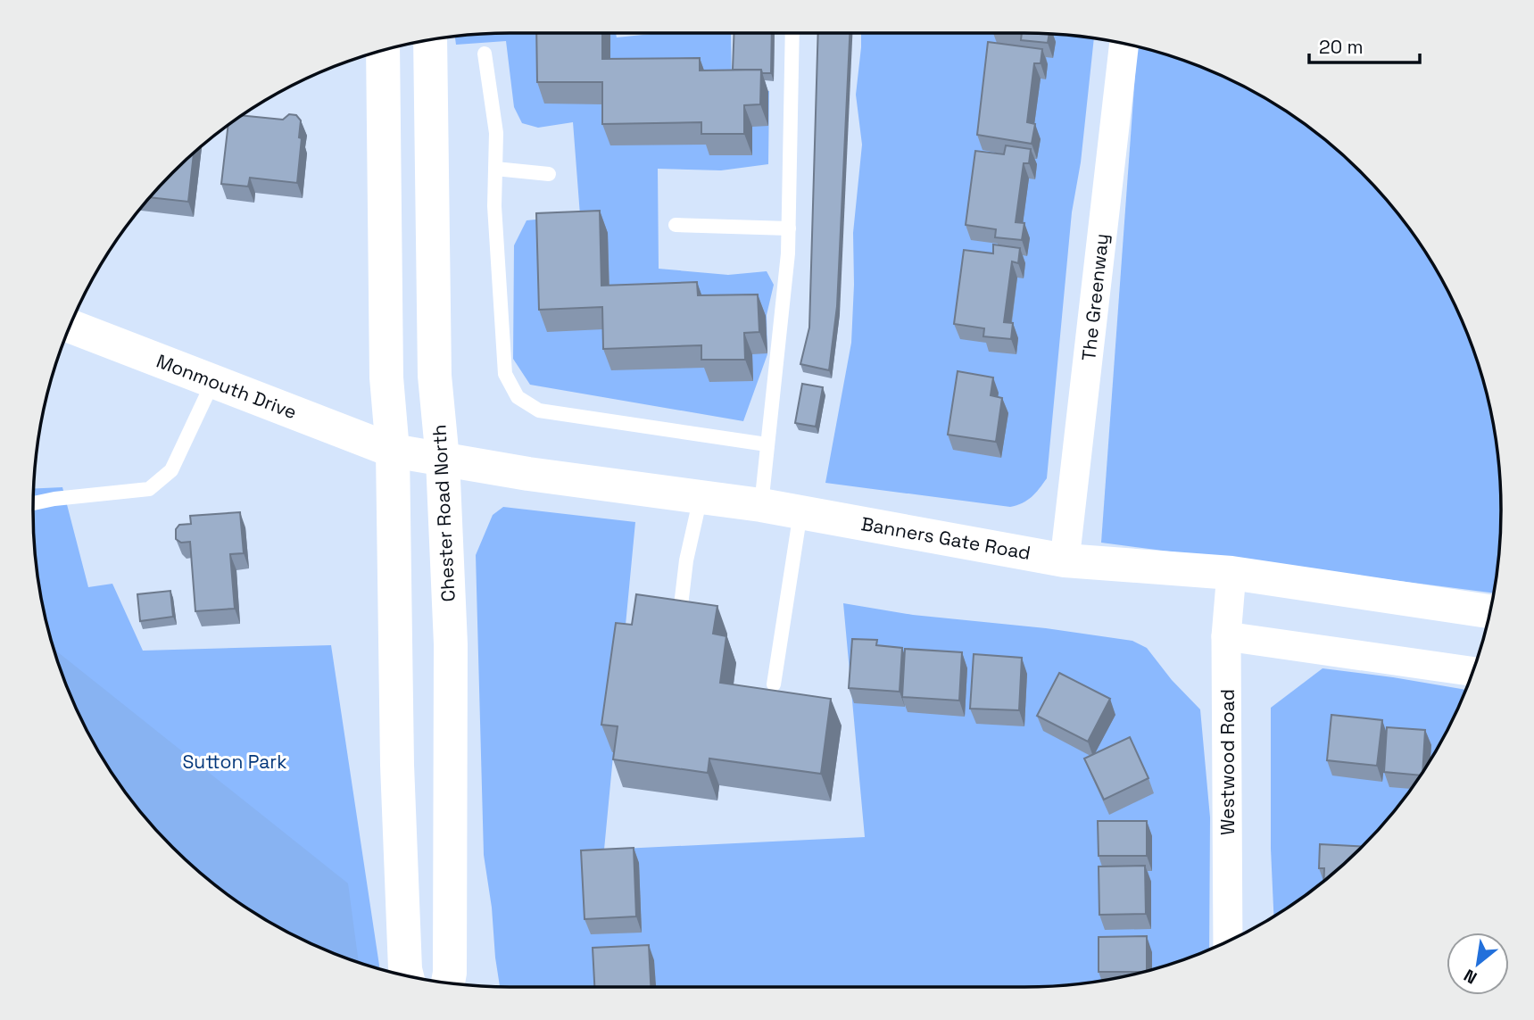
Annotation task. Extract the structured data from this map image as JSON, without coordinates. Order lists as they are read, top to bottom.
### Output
{
  "streets": {
    "main road": ["Monmouth Drive", "Chester Road North", "Banners Gate Road"],
    "street": ["The Greenway", "Westwood Road"]
  },
  "crossings": [
    ["The Greenway", "Banners Gate Road"],
    ["Monmouth Drive", "Banners Gate Road"],
    ["Chester Road North", "Banners Gate Road"],
    ["Banners Gate Road", "Westwood Road"]
  ],
  "parks": ["Sutton Park"],
  "scale_bar": "20 m",
  "north": "bottom left"
}
